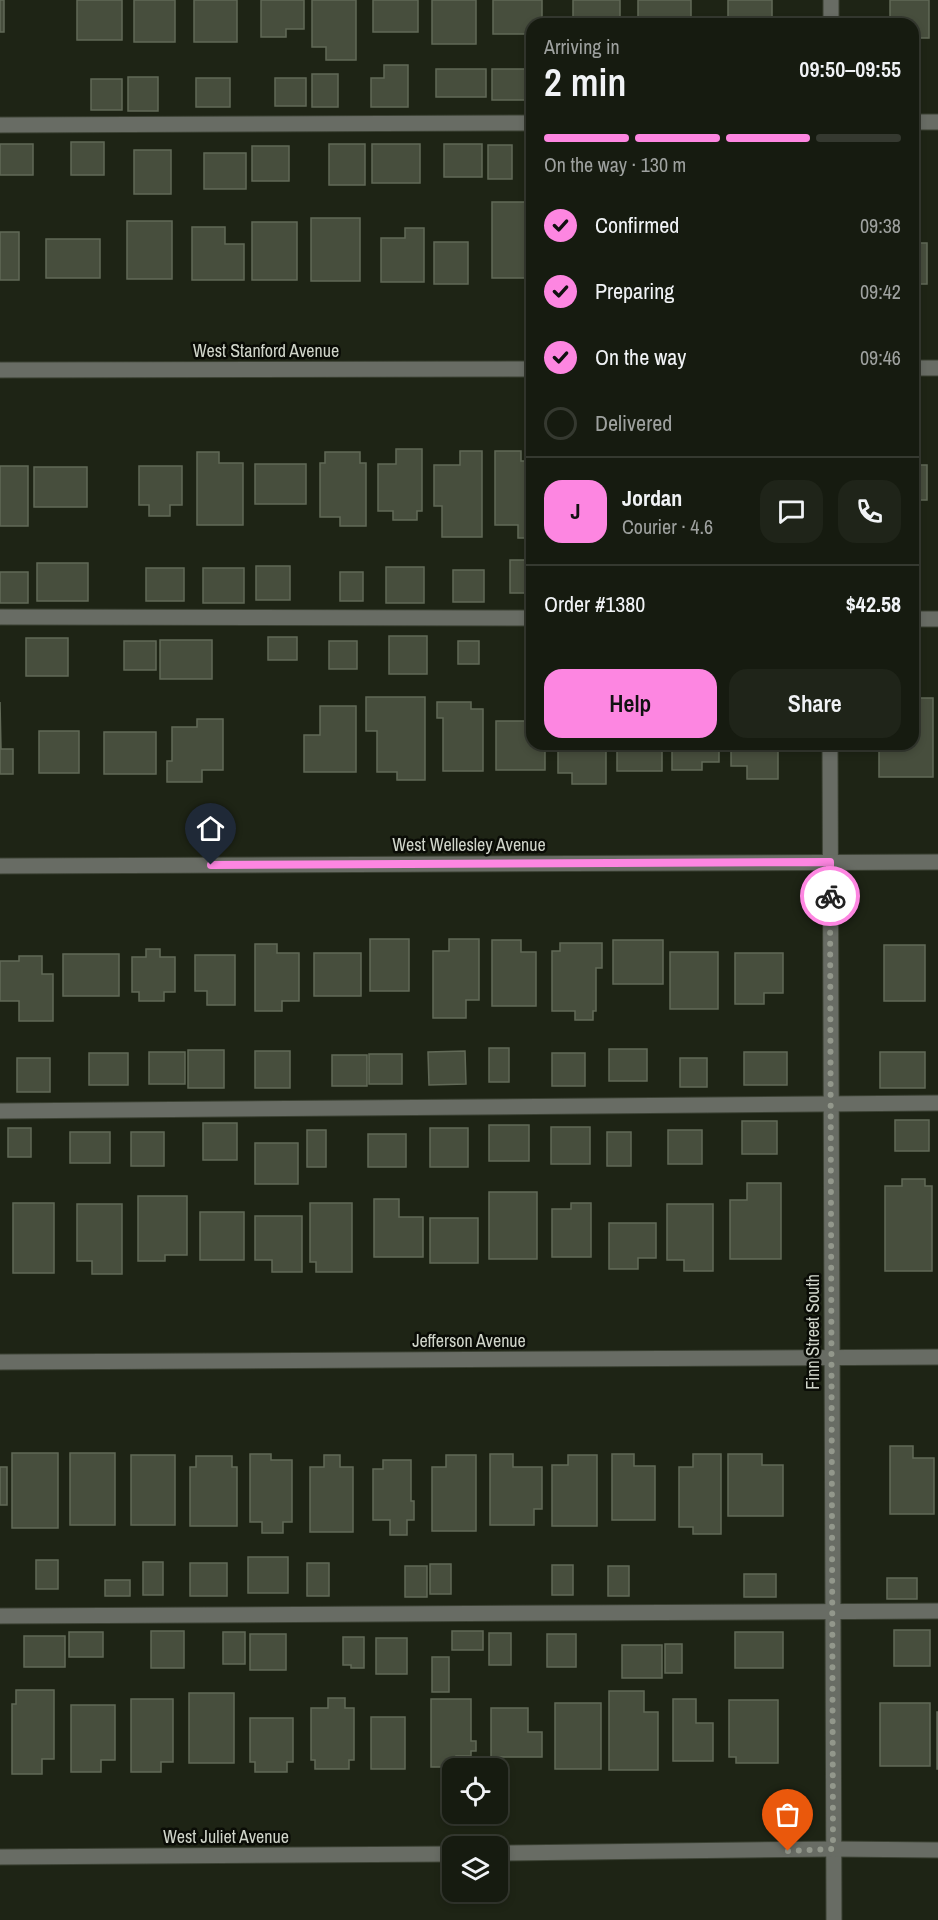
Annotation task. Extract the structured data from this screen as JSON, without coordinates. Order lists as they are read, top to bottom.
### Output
{
  "streets": {
    "street": [
      "West Stanford Avenue",
      "West Wellesley Avenue",
      "Finn Street South",
      "Jefferson Avenue",
      "West Juliet Avenue"
    ]
  },
  "crossings": [
    ["West Wellesley Avenue", "Finn Street South"],
    ["Finn Street South", "Jefferson Avenue"]
  ],
  "page": {
    "heading": ["2 min", "Arriving in", "09:50–09:55"],
    "panel": [
      "Jordan",
      "Courier · 4.6",
      "Order #1380",
      "$42.58"
    ],
    "bar": "On the way · 130 m",
    "list": [
      ["Confirmed", "09:38"],
      ["Preparing", "09:42"],
      ["On the way", "09:46"],
      "Delivered"
    ],
    "round": "J",
    "buttons": ["Help", "Share"]
  }
}
